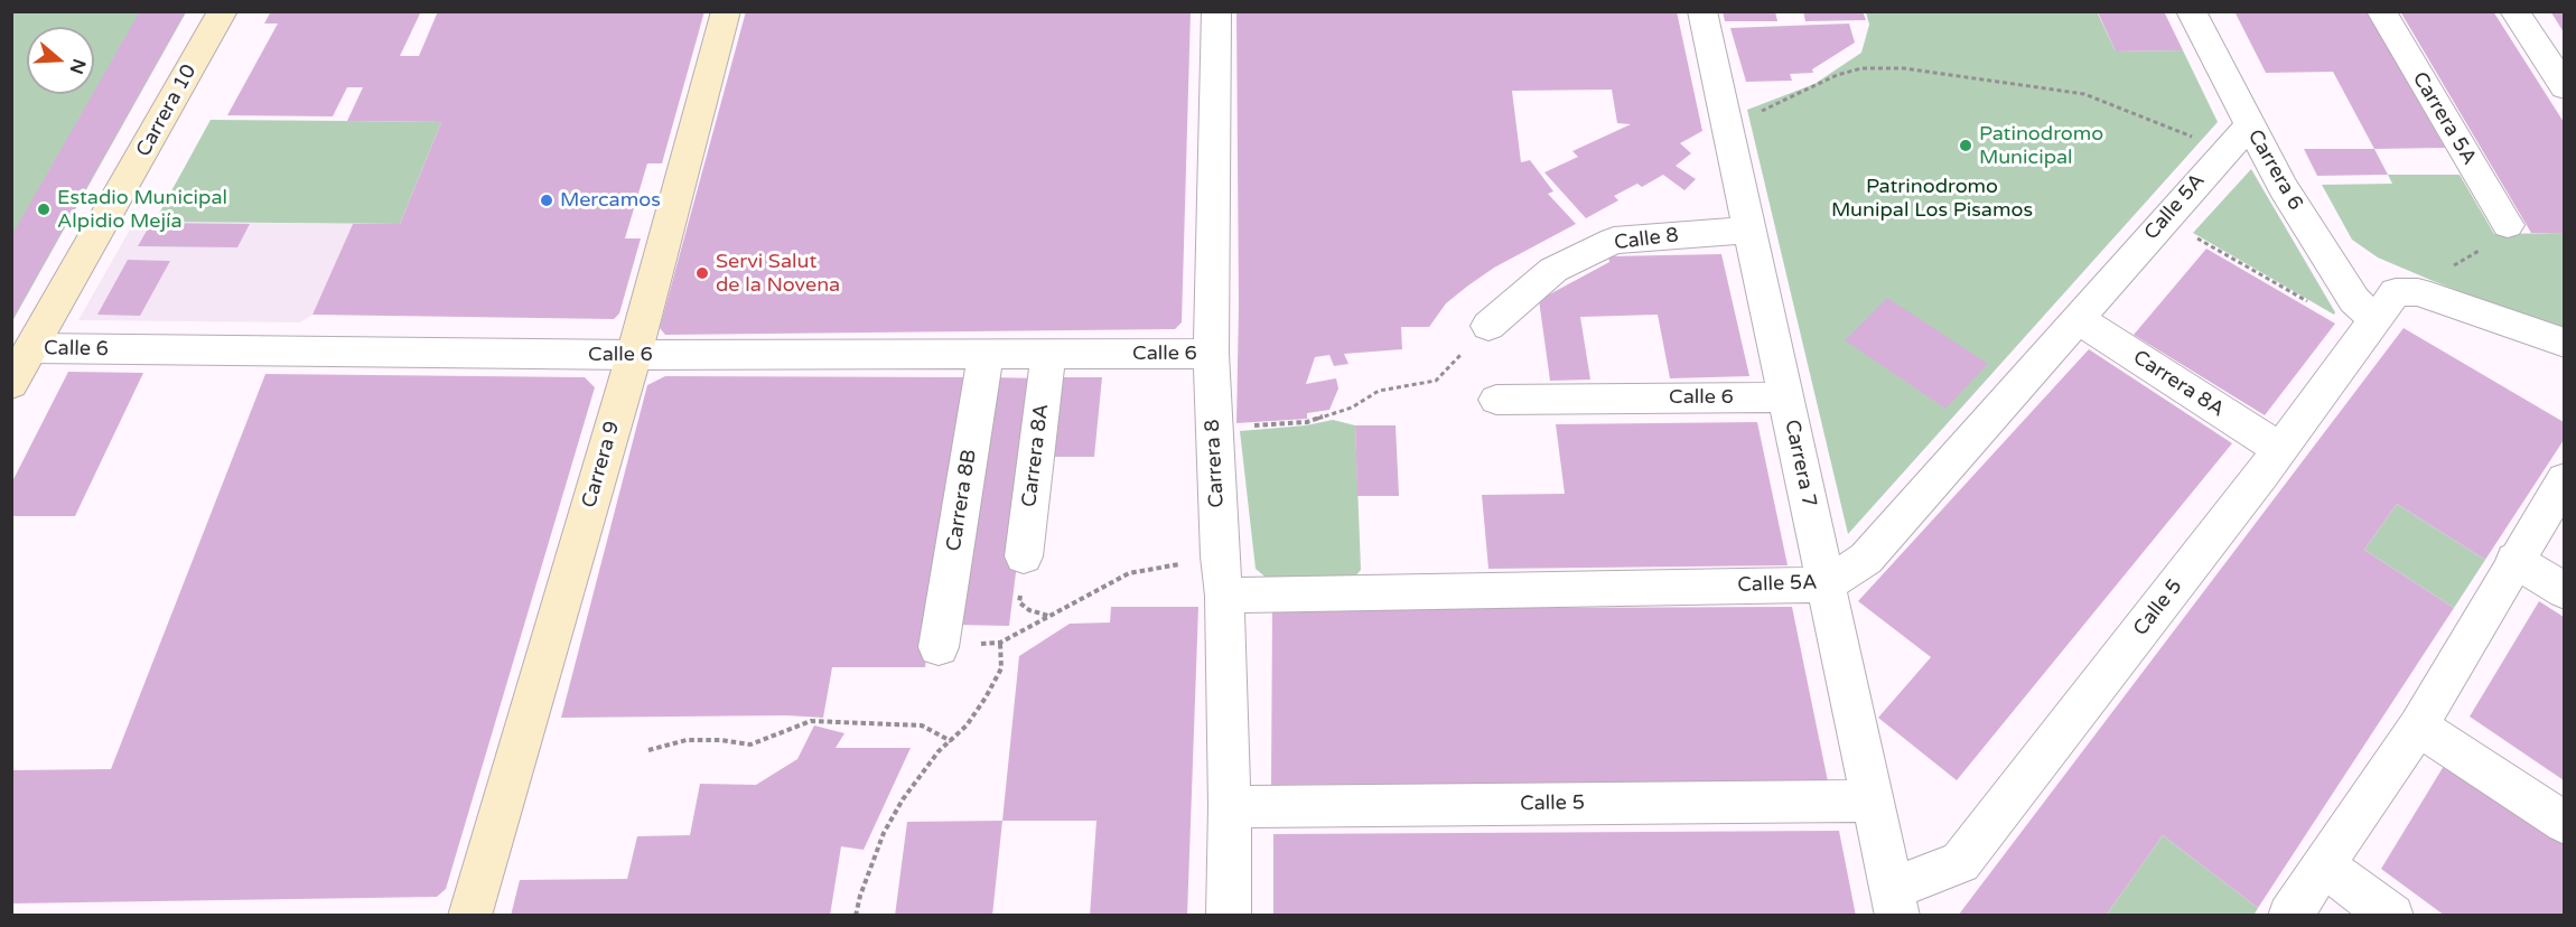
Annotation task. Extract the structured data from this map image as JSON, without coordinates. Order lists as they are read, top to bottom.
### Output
{
  "streets": {
    "main road": ["Carrera 10", "Carrera 9"],
    "street": [
      "Carrera 5A",
      "Carrera 6",
      "Calle 5A",
      "Calle 8",
      "Calle 6",
      "Carrera 8A",
      "Carrera 8",
      "Carrera 7",
      "Carrera 8B",
      "Calle 5"
    ]
  },
  "crossings": [
    ["Carrera 10", "Calle 6"],
    ["Carrera 6", "Calle 5A"],
    ["Carrera 6", "Calle 5"],
    ["Calle 5A", "Carrera 8A"],
    ["Calle 5A", "Carrera 8"],
    ["Calle 5A", "Carrera 7"],
    ["Calle 8", "Carrera 7"],
    ["Calle 6", "Carrera 8A"],
    ["Calle 6", "Carrera 8"],
    ["Calle 6", "Carrera 7"],
    ["Calle 6", "Carrera 9"],
    ["Calle 6", "Carrera 8B"],
    ["Carrera 8A", "Calle 5"],
    ["Carrera 8", "Calle 5"],
    ["Carrera 7", "Calle 5"]
  ],
  "parks": ["Patrinodromo Munipal Los Pisamos"],
  "places": [
    "Patinodromo Municipal",
    "Mercamos",
    "Estadio Municipal Alpidio Mejía",
    "Servi Salut de la Novena"
  ],
  "north": "right"
}
